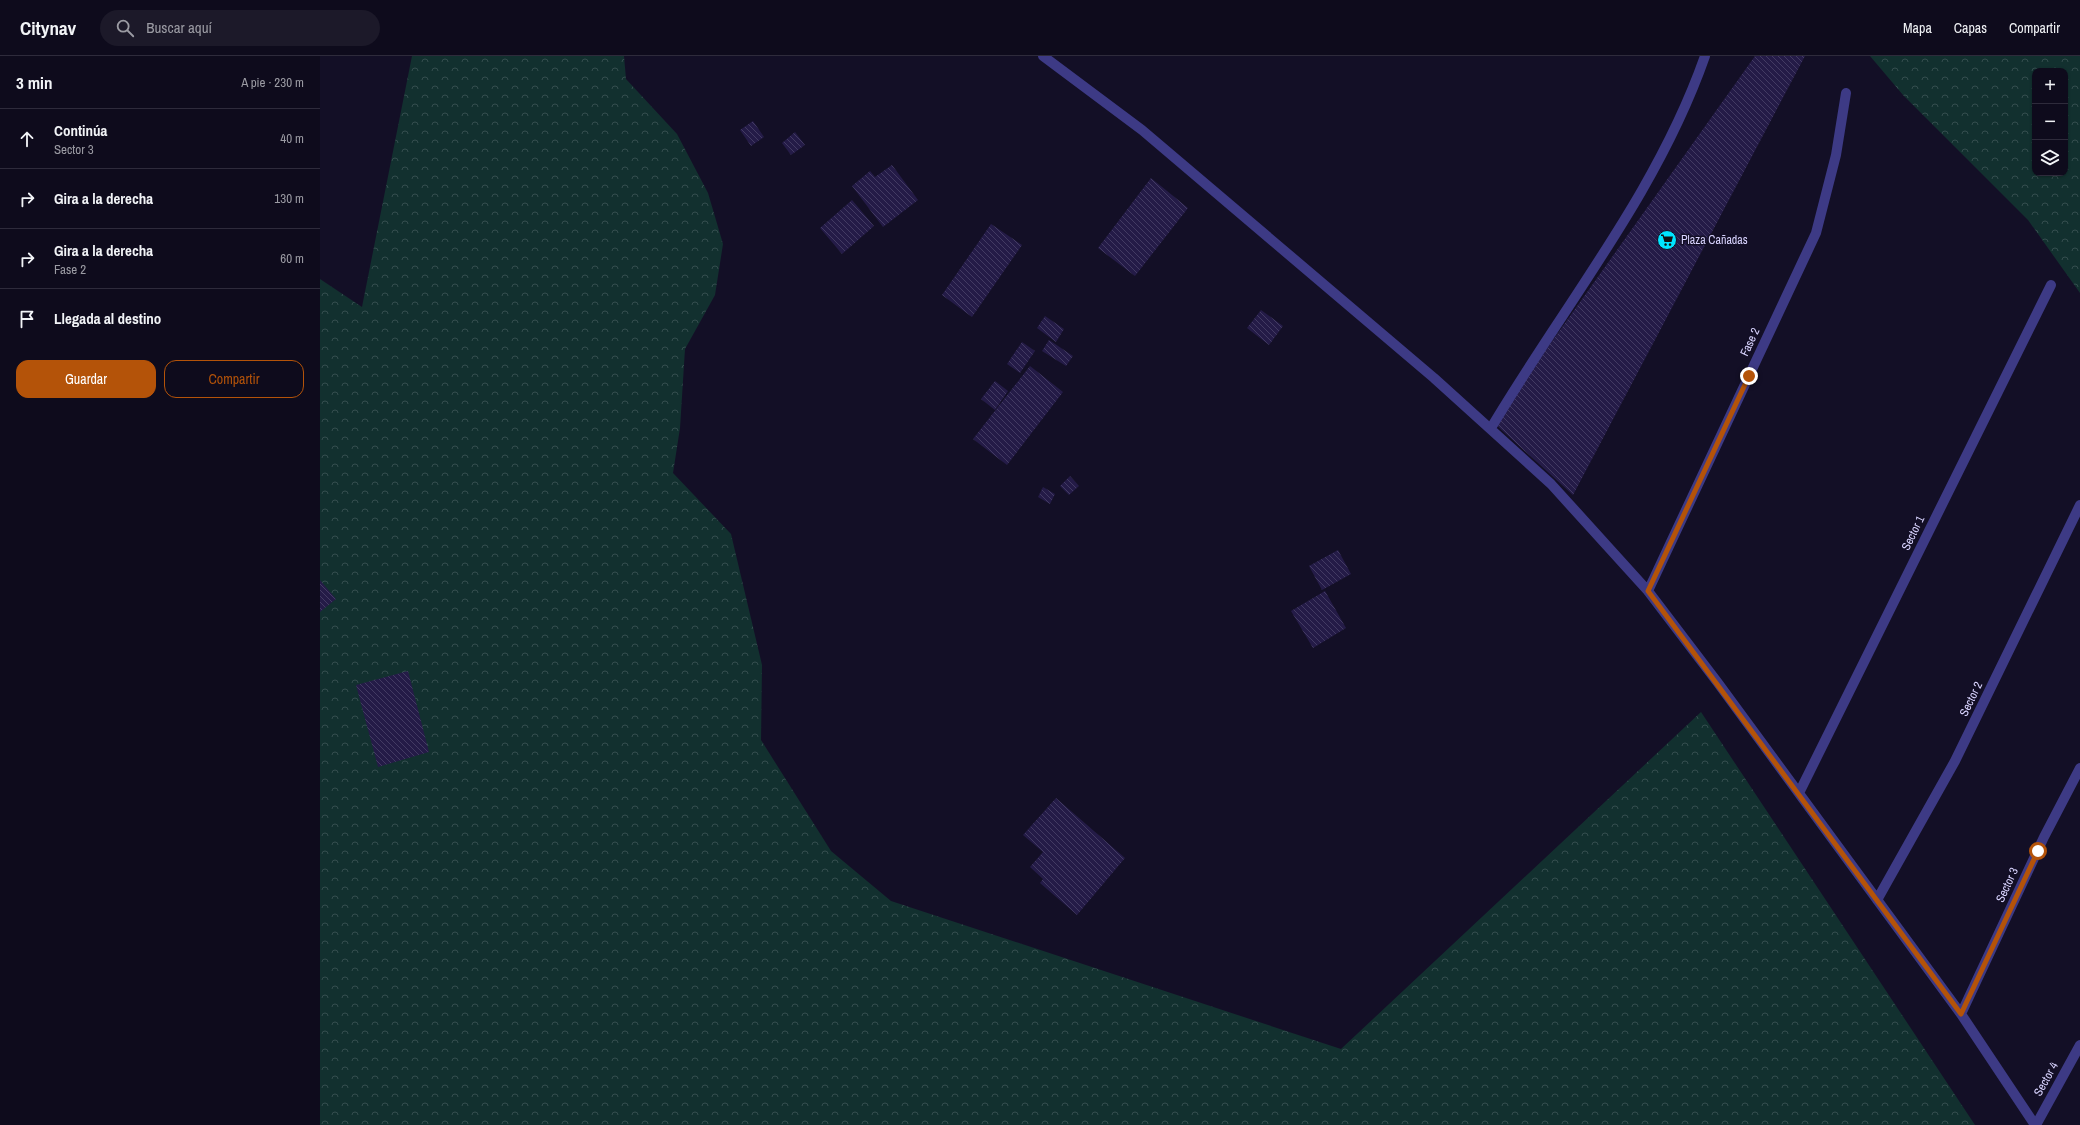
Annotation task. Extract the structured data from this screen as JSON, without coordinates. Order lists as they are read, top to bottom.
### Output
{
  "streets": {
    "street": [
      "Fase 2",
      "Sector 1",
      "Sector 2",
      "Sector 3",
      "Sector 4"
    ]
  },
  "places": {
    "supermarket": ["Plaza Cañadas"]
  },
  "page": {
    "header": "Citynav",
    "search": "Buscar aquí",
    "nav": ["Mapa", "Capas", "Compartir"],
    "heading": ["3 min", "A pie · 230 m"],
    "map_buttons": ["+", "−"],
    "list": [
      ["Continúa", "Sector 3", "40 m"],
      ["Gira a la derecha", "130 m"],
      ["Gira a la derecha", "Fase 2", "60 m"],
      "Llegada al destino"
    ],
    "buttons": ["Guardar", "Compartir"]
  }
}
